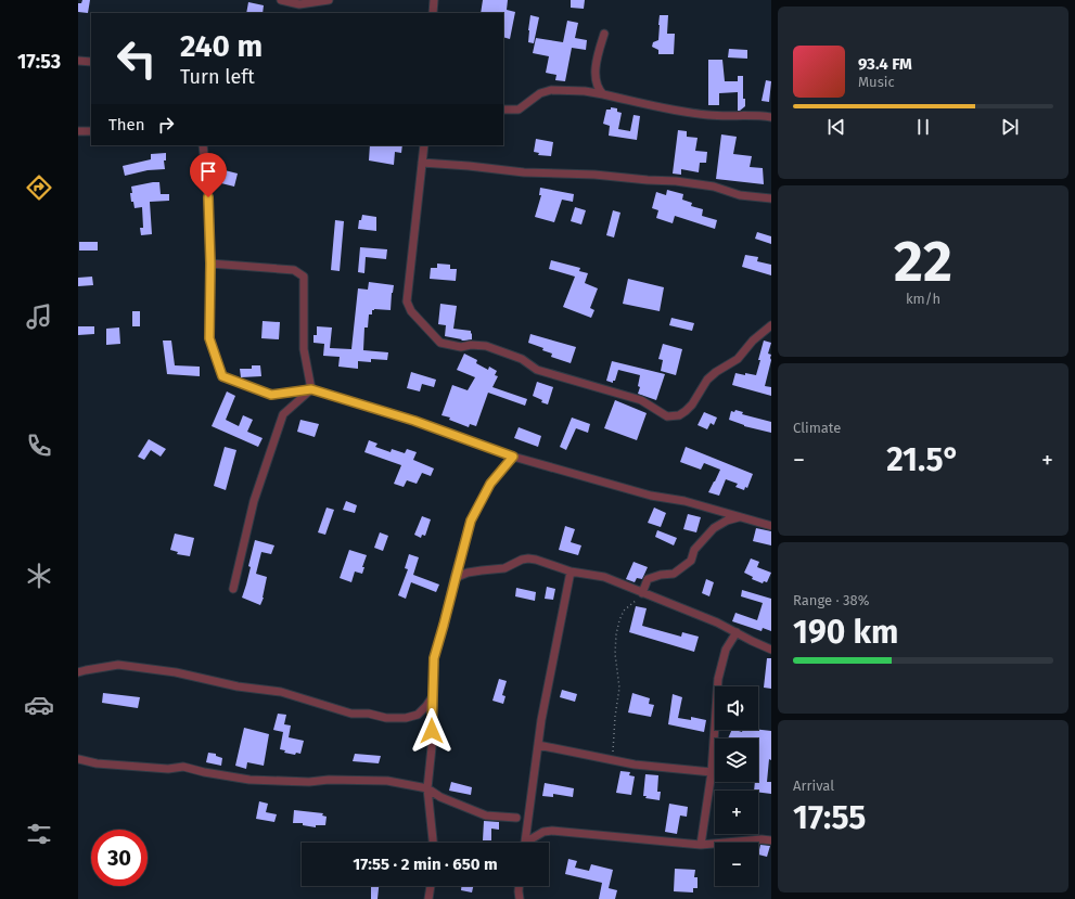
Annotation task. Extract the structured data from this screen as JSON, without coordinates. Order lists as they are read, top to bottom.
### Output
{
  "page": {
    "tabs": "17:53",
    "turn": ["240 m", "Turn left"],
    "song": ["93.4 FM", "Music"],
    "then": "Then",
    "tile": [
      ["22", "km/h"],
      "Climate",
      ["Range · 38%", "190 km"],
      ["Arrival", "17:55"]
    ],
    "heat": ["−", "21.5°", "+"],
    "map_buttons": ["+", "−"],
    "limit": "30",
    "trip": "17:55 · 2 min · 650 m"
  }
}
